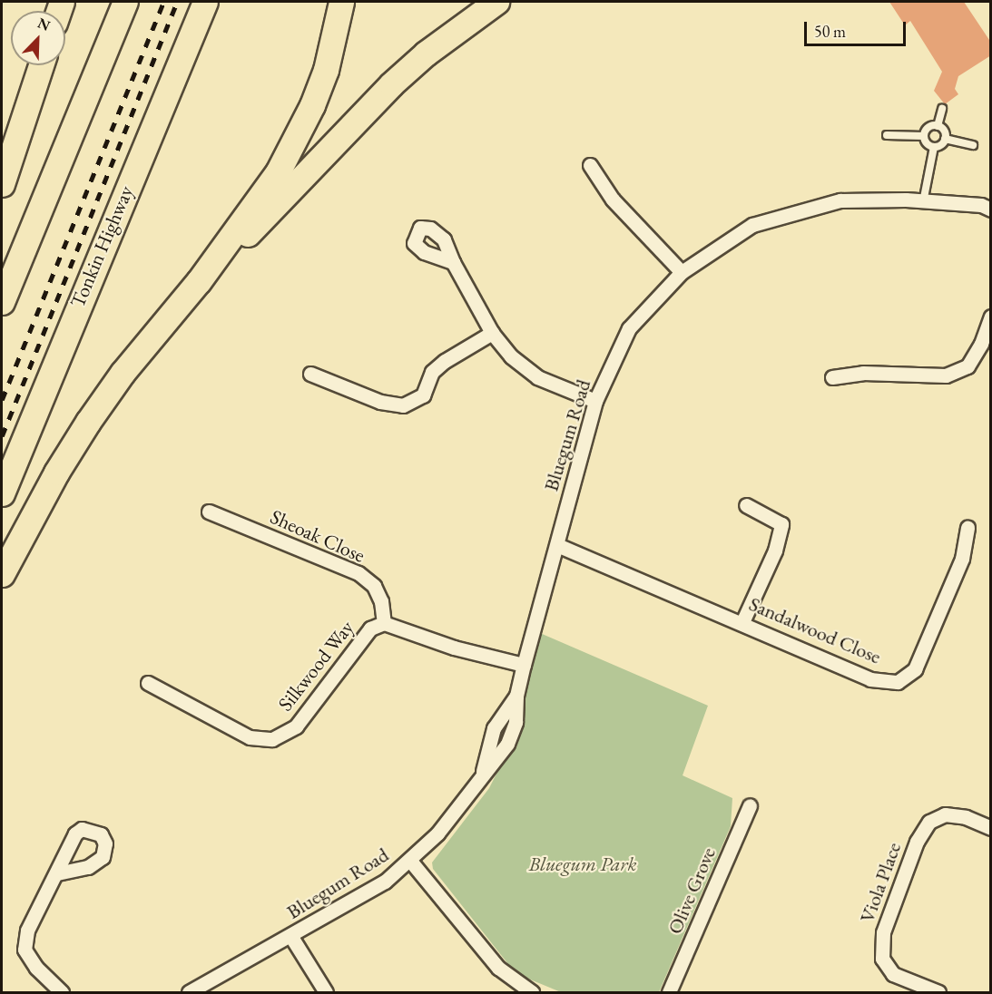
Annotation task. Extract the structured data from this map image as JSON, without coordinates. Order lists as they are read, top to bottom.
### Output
{
  "streets": {
    "highway": ["Tonkin Highway"],
    "street": [
      "Bluegum Road",
      "Sheoak Close",
      "Sandalwood Close",
      "Silkwood Way",
      "Viola Place",
      "Olive Grove"
    ]
  },
  "crossings": [
    ["Bluegum Road", "Sandalwood Close"],
    ["Bluegum Road", "Silkwood Way"],
    ["Sheoak Close", "Silkwood Way"]
  ],
  "parks": ["Bluegum Park"],
  "scale_bar": "50 m",
  "north": "top right"
}
